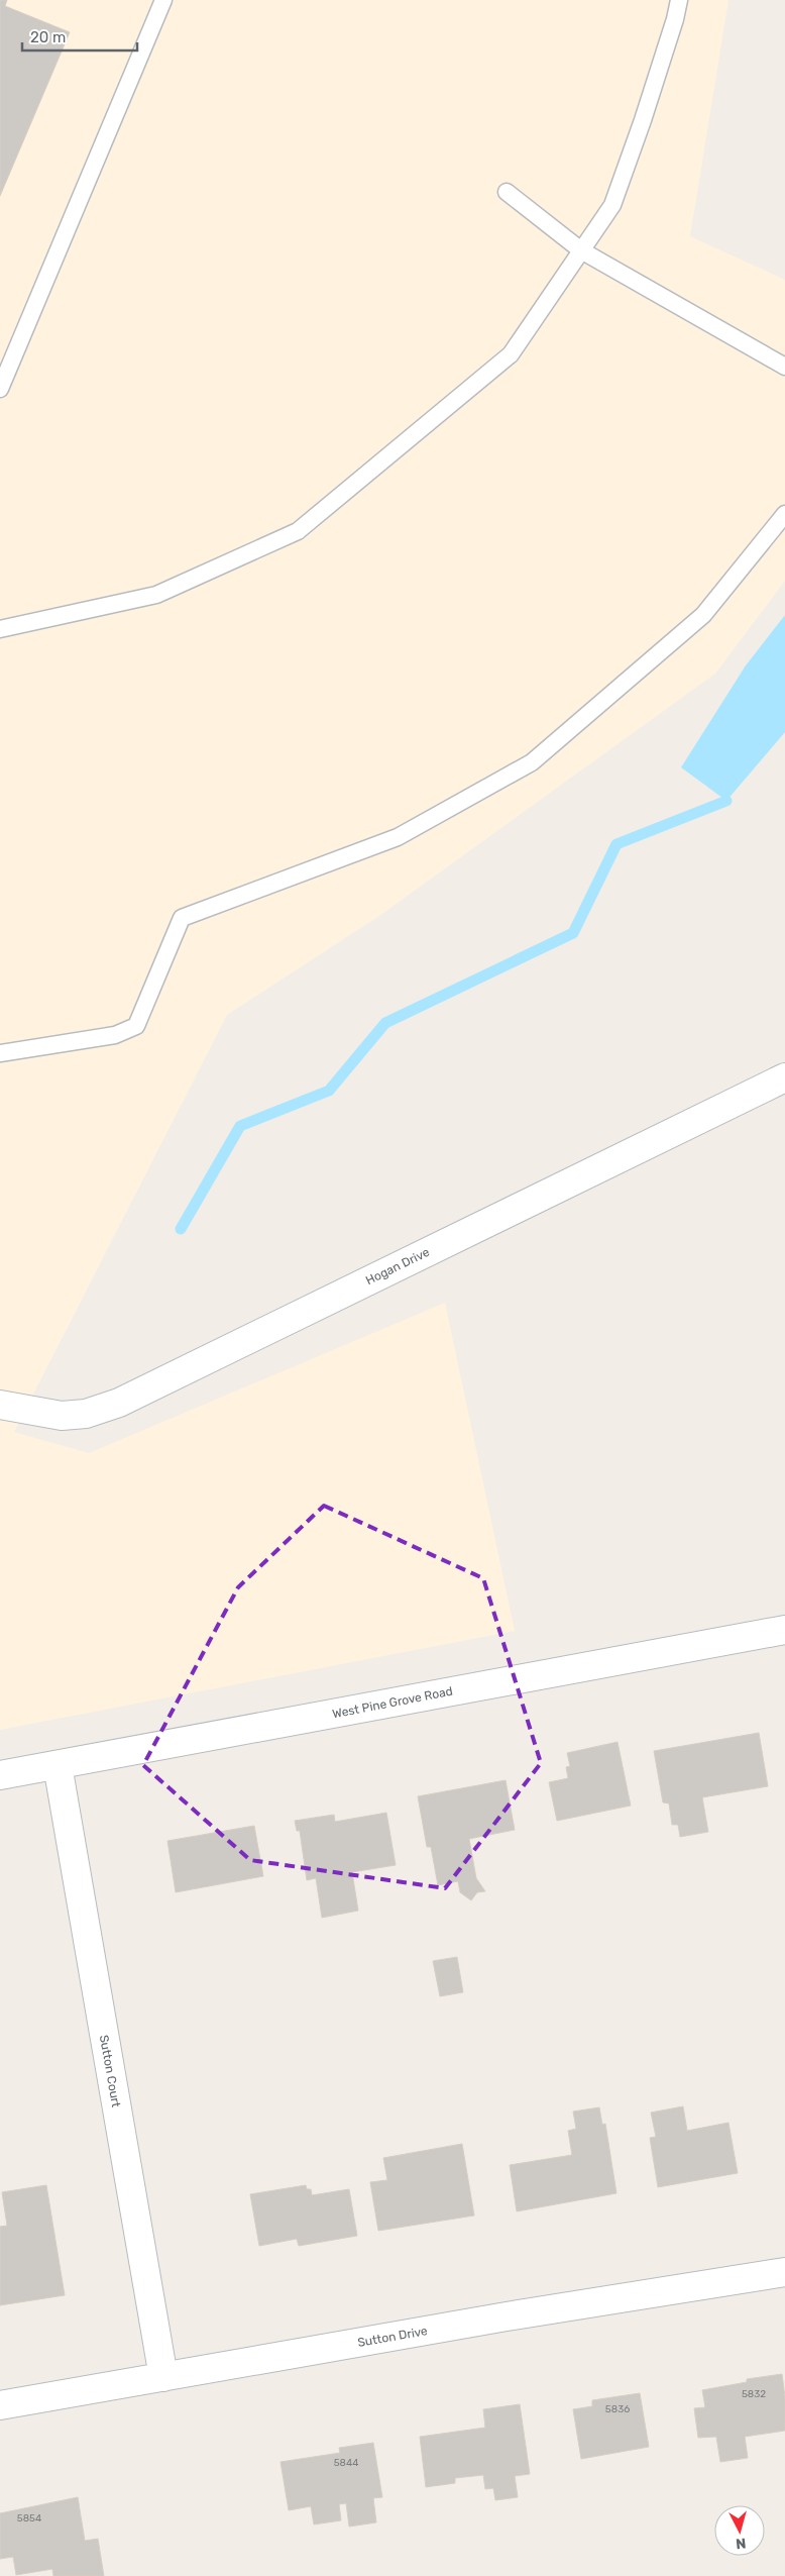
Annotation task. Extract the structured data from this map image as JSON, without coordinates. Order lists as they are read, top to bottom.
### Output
{
  "streets": {
    "street": [
      "Hogan Drive",
      "West Pine Grove Road",
      "Sutton Court",
      "Sutton Drive"
    ]
  },
  "crossings": [
    ["West Pine Grove Road", "Sutton Court"],
    ["Sutton Court", "Sutton Drive"]
  ],
  "house_numbers": [
    "5832",
    "5836",
    "5844",
    "5854"
  ],
  "scale_bar": "20 m",
  "north": "bottom"
}
